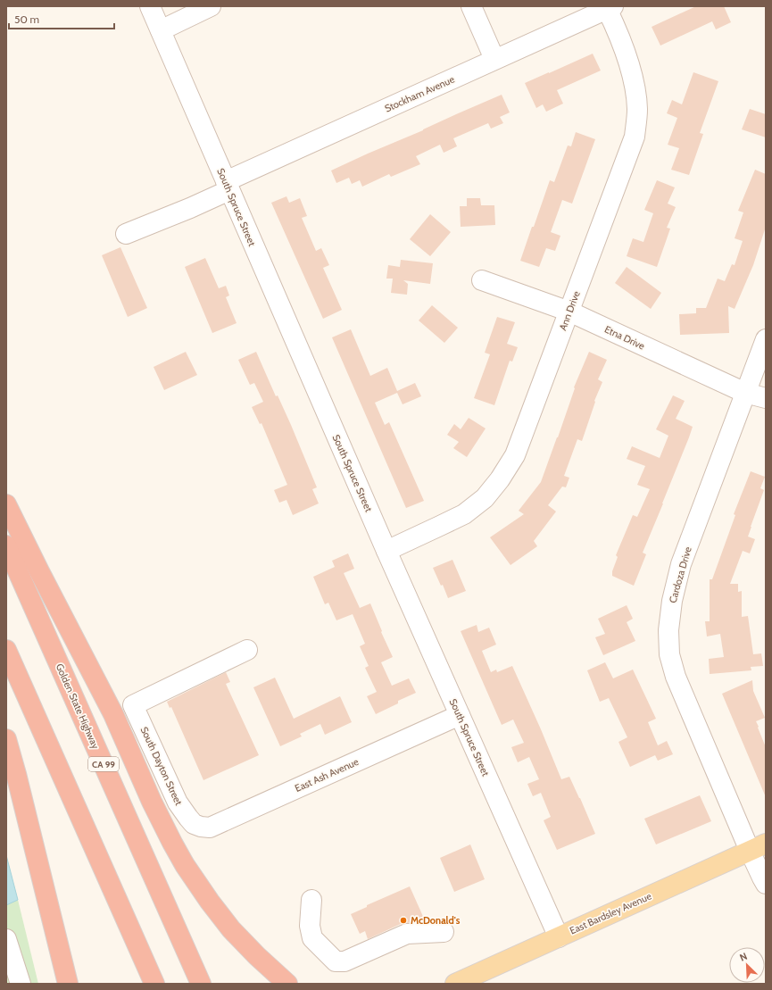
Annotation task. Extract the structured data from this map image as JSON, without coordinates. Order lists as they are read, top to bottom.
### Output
{
  "streets": {
    "highway": ["Golden State Highway", "CA 99"],
    "main road": ["East Bardsley Avenue"],
    "street": [
      "Stockham Avenue",
      "South Spruce Street",
      "Ann Drive",
      "Etna Drive",
      "Cardoza Drive",
      "South Dayton Street",
      "East Ash Avenue"
    ]
  },
  "crossings": [
    ["Stockham Avenue", "South Spruce Street"],
    ["Stockham Avenue", "Ann Drive"],
    ["South Spruce Street", "Ann Drive"],
    ["South Spruce Street", "East Ash Avenue"],
    ["South Spruce Street", "East Bardsley Avenue"],
    ["Ann Drive", "Etna Drive"],
    ["Etna Drive", "Cardoza Drive"],
    ["Cardoza Drive", "East Bardsley Avenue"],
    ["South Dayton Street", "East Ash Avenue"]
  ],
  "places": ["McDonald's"],
  "scale_bar": "50 m",
  "north": "top left"
}
